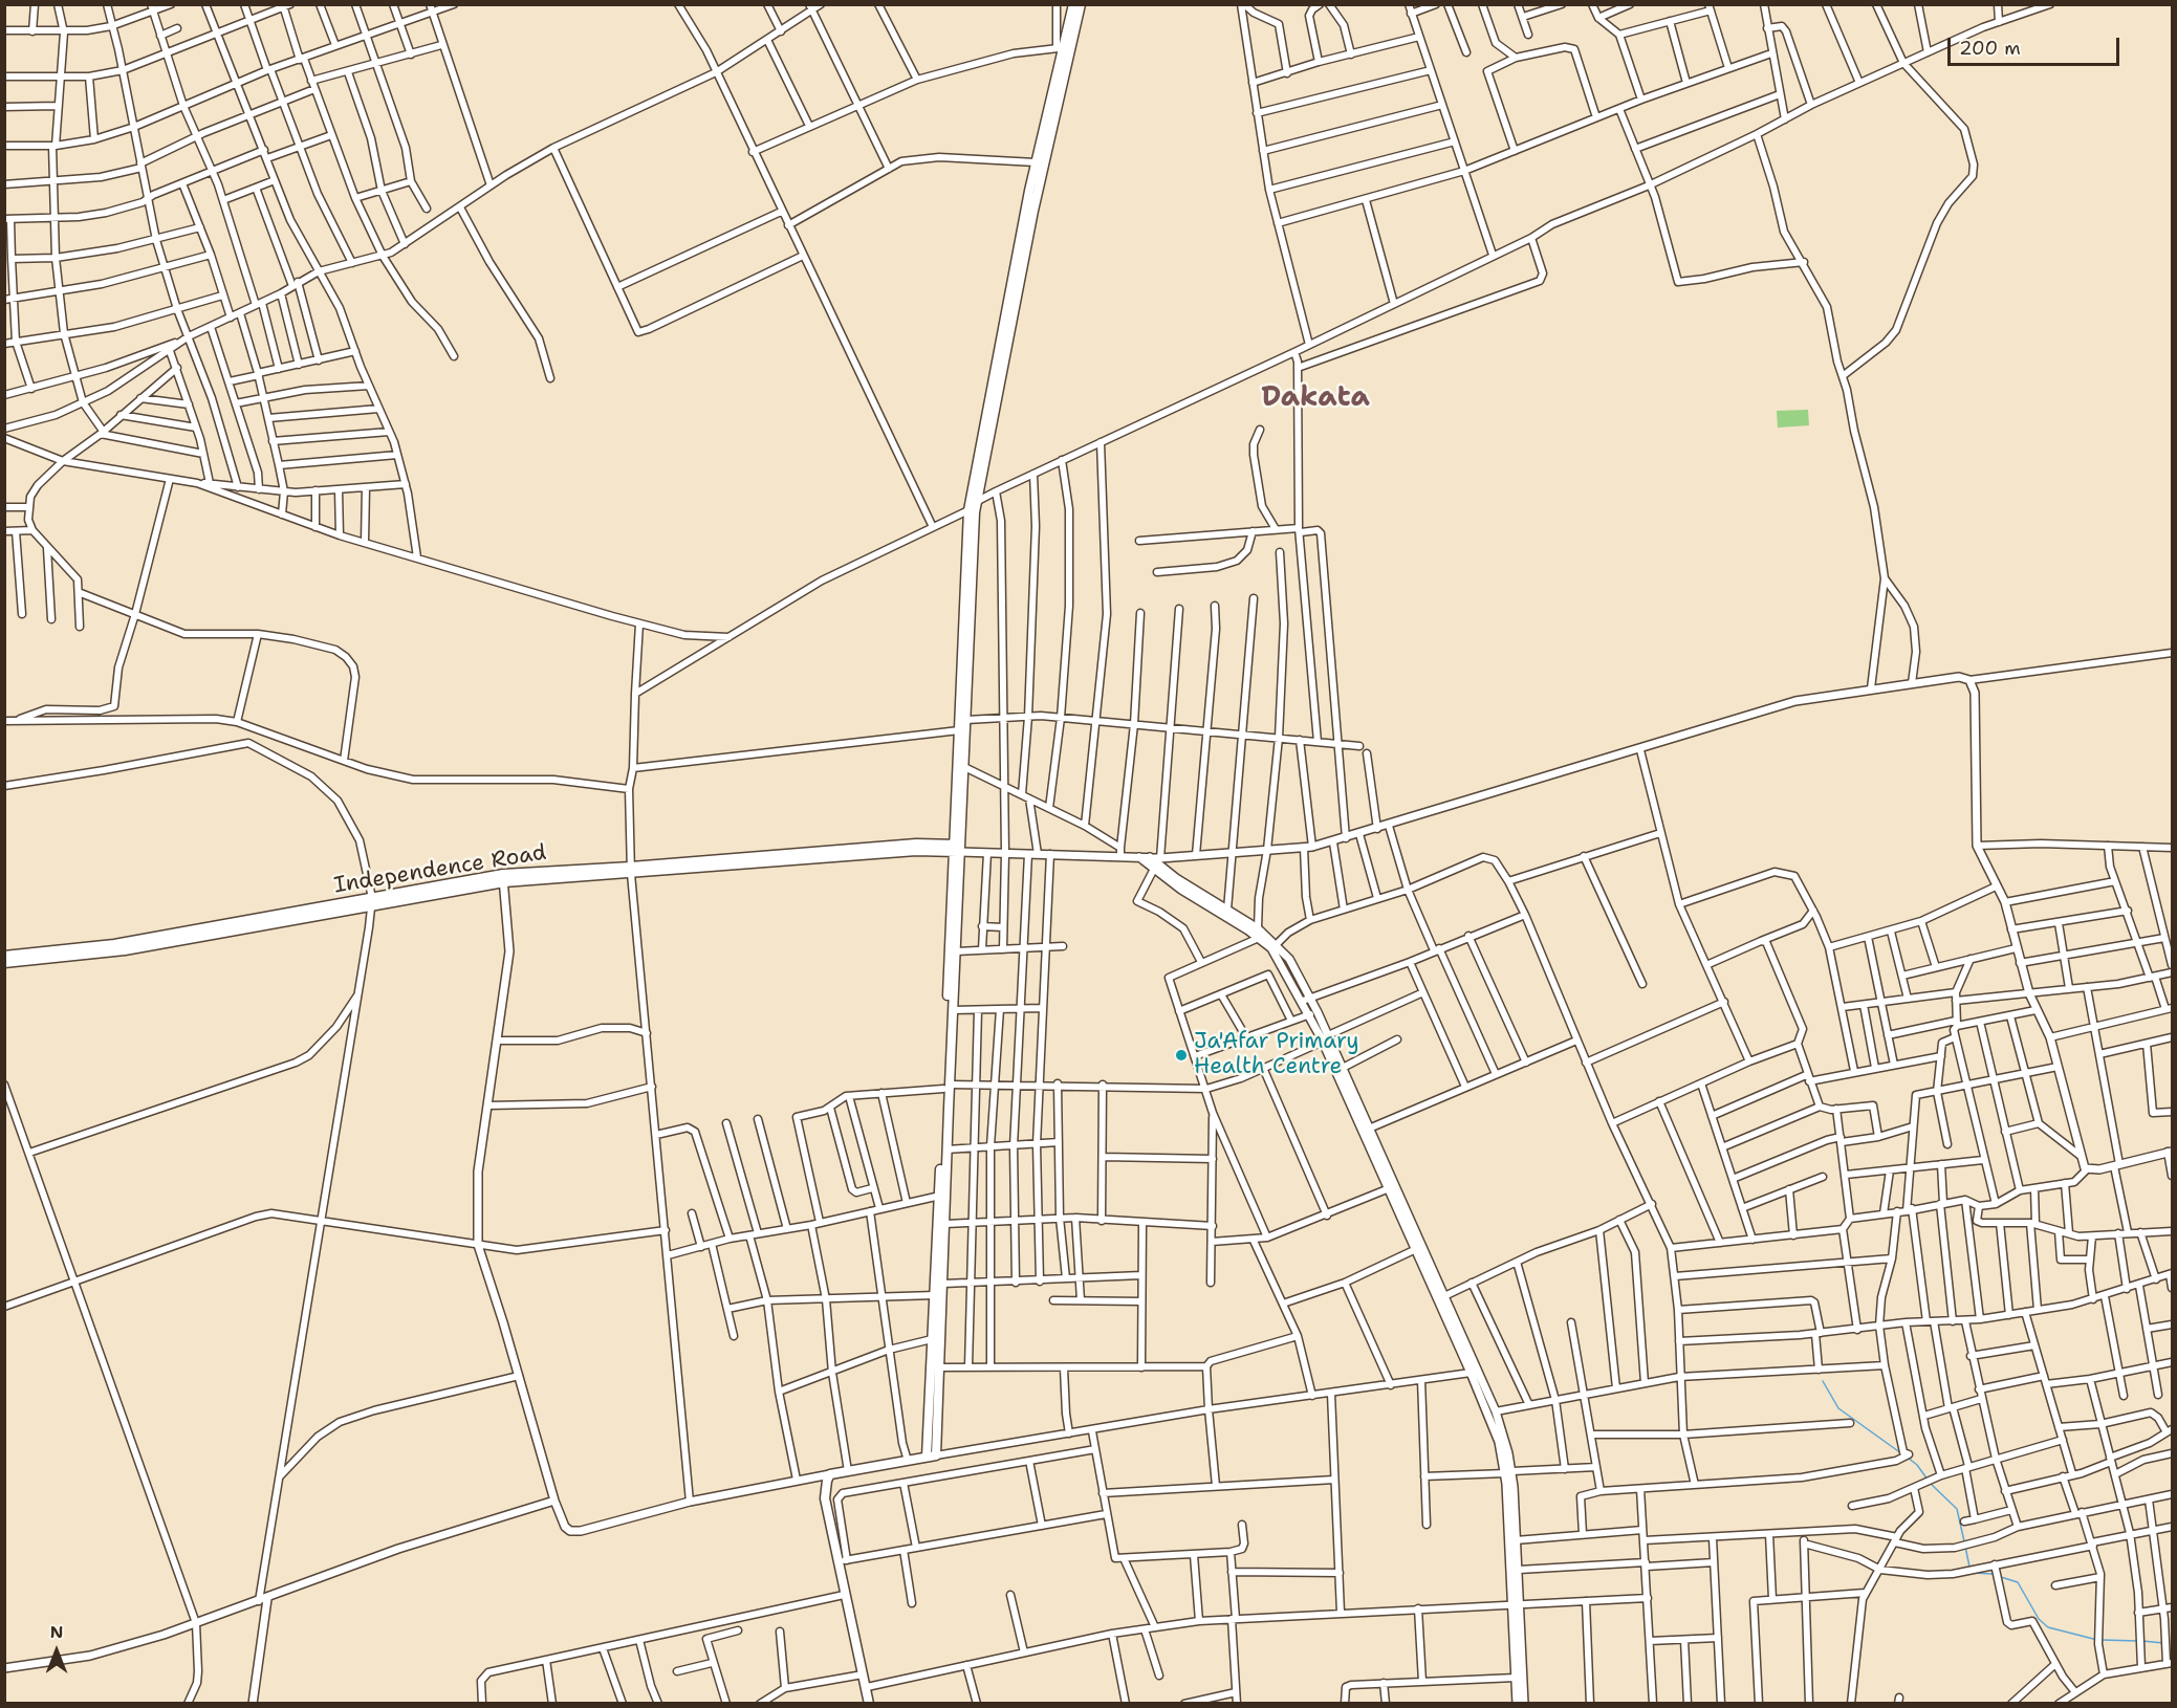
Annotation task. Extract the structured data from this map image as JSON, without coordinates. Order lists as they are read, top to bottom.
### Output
{
  "streets": {
    "main road": ["Independence Road"]
  },
  "districts": ["Dakata"],
  "places": ["Ja'Afar Primary Health Centre"],
  "scale_bar": "200 m",
  "north": "top"
}
